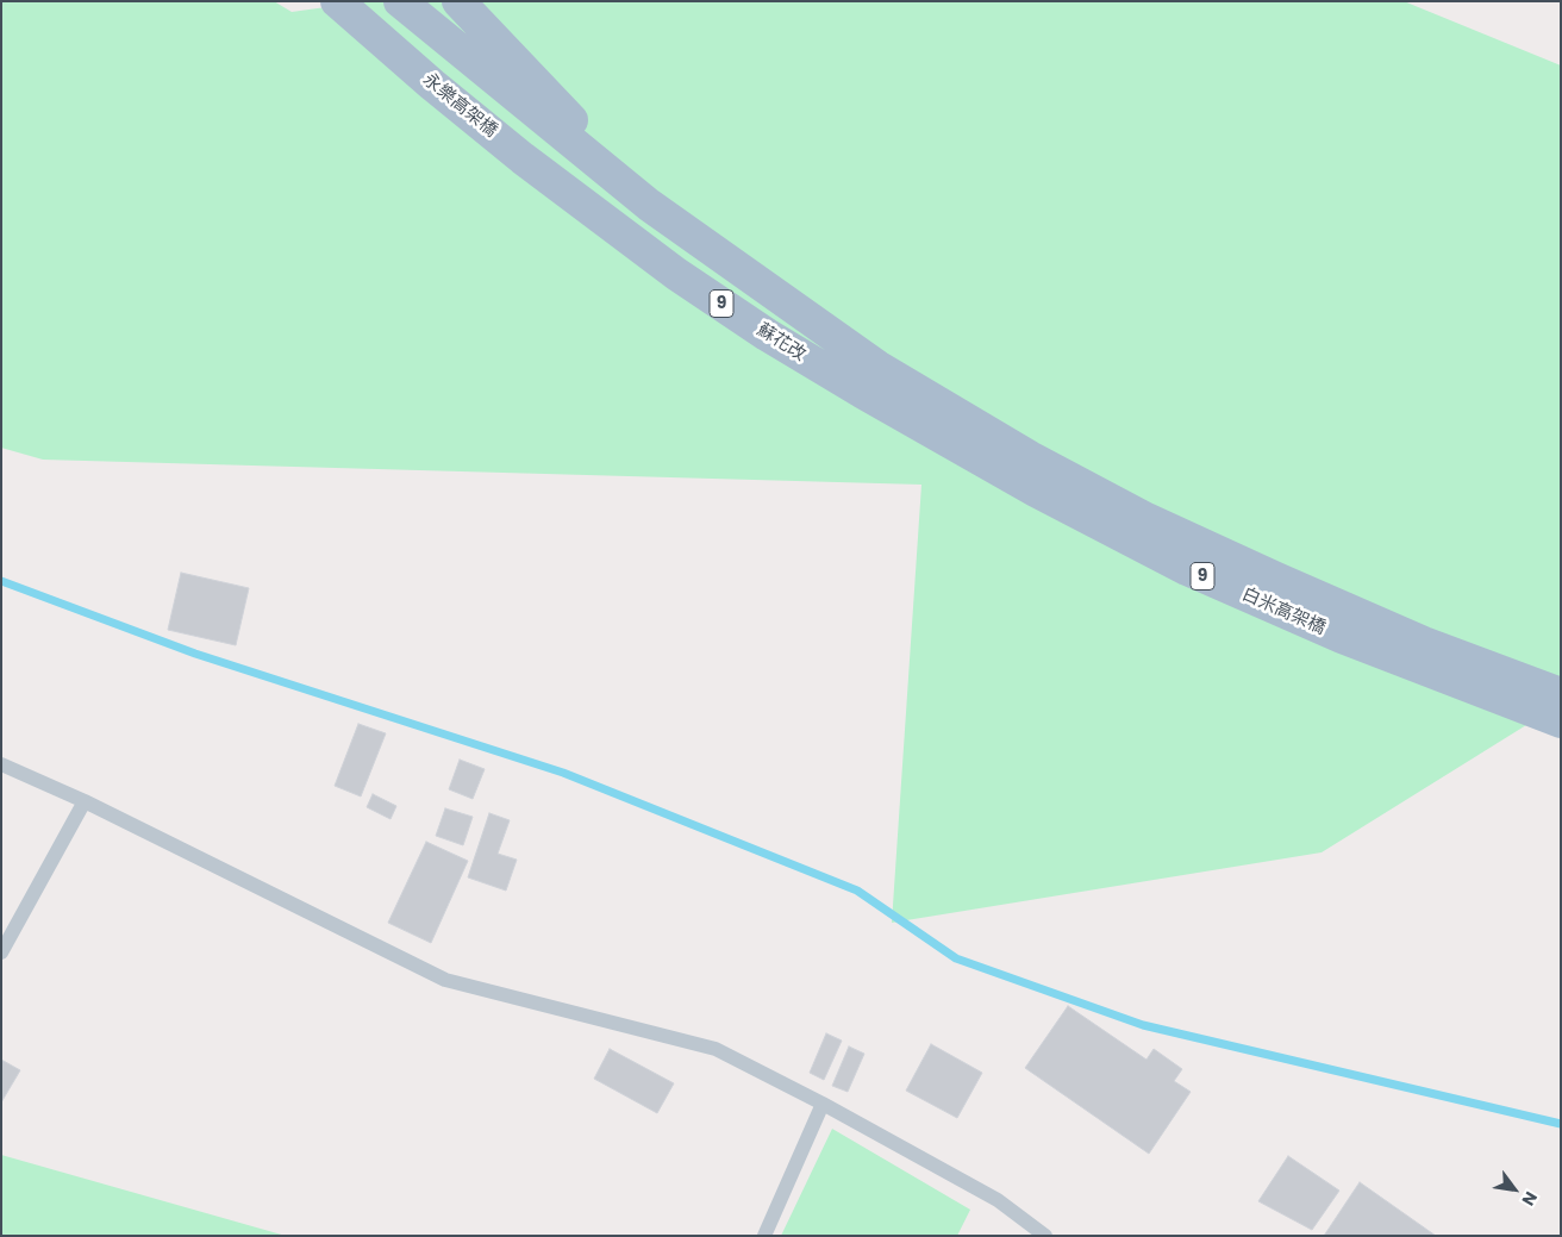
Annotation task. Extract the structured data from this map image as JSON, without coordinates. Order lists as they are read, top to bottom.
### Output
{
  "streets": {
    "main road": [
      "永樂高架橋",
      "9",
      "蘇花改",
      "白米高架橋"
    ]
  },
  "crossings": [
    ["永樂高架橋", "蘇花改"],
    ["9", "蘇花改"],
    ["蘇花改", "白米高架橋"]
  ],
  "north": "bottom right"
}
